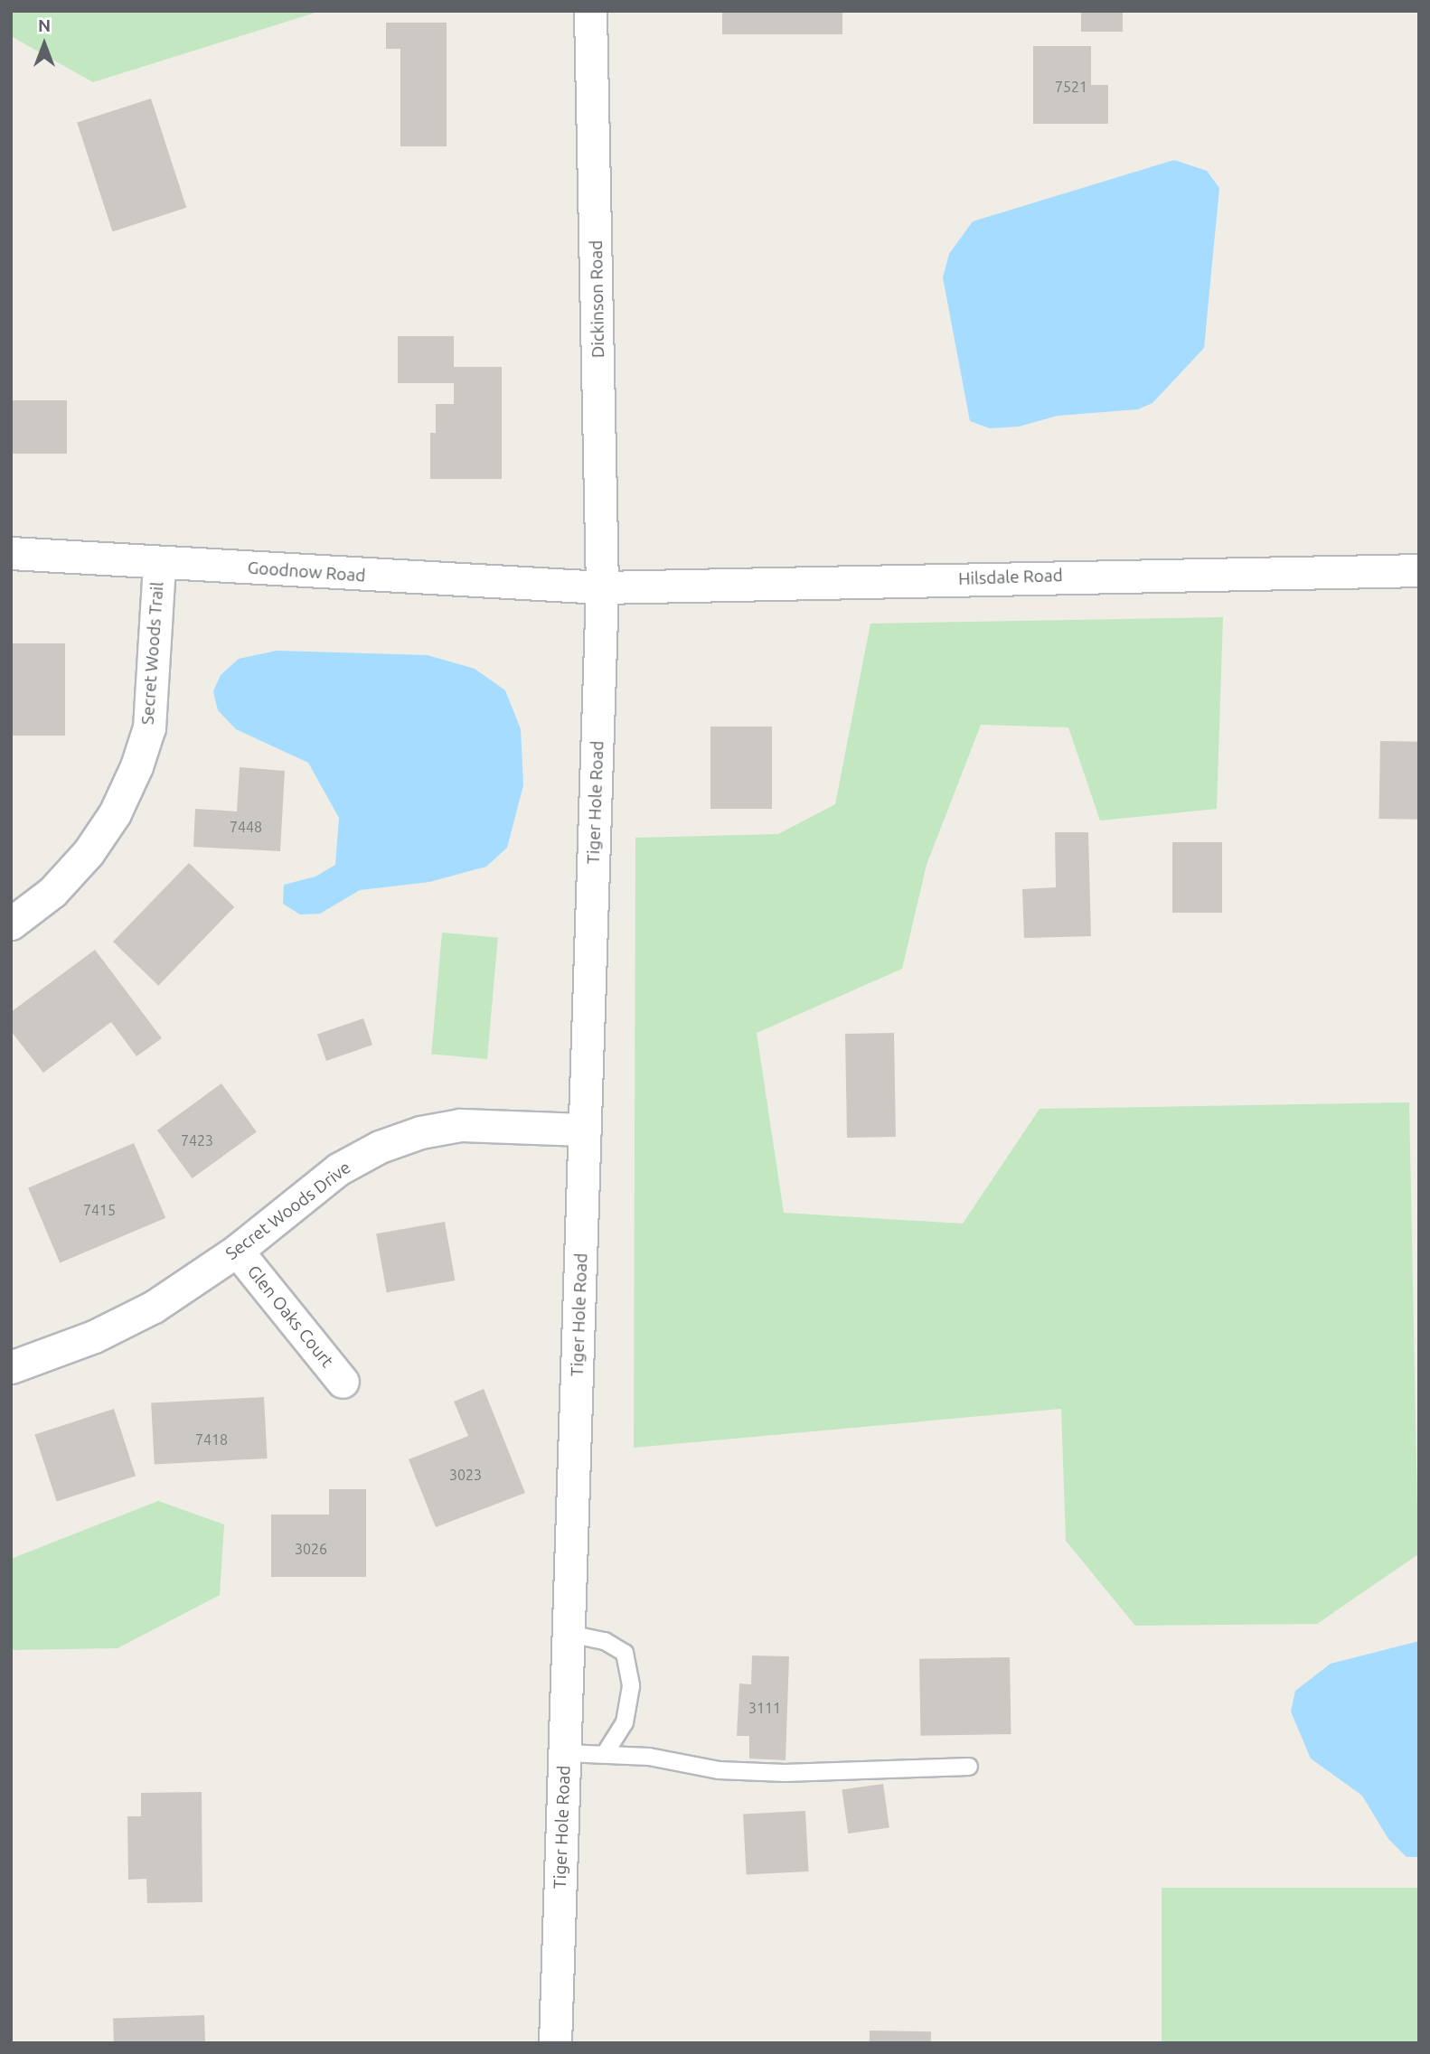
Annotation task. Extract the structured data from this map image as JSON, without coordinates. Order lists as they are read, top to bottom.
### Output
{
  "streets": {
    "street": [
      "Dickinson Road",
      "Goodnow Road",
      "Hilsdale Road",
      "Secret Woods Trail",
      "Tiger Hole Road",
      "Secret Woods Drive",
      "Glen Oaks Court"
    ]
  },
  "crossings": [
    ["Dickinson Road", "Goodnow Road"],
    ["Dickinson Road", "Hilsdale Road"],
    ["Dickinson Road", "Tiger Hole Road"],
    ["Goodnow Road", "Hilsdale Road"],
    ["Goodnow Road", "Secret Woods Trail"],
    ["Goodnow Road", "Tiger Hole Road"],
    ["Hilsdale Road", "Tiger Hole Road"],
    ["Tiger Hole Road", "Secret Woods Drive"],
    ["Secret Woods Drive", "Glen Oaks Court"]
  ],
  "house_numbers": [
    "7521",
    "7448",
    "7423",
    "7415",
    "7418",
    "3023",
    "3026",
    "3111"
  ],
  "north": "top"
}
